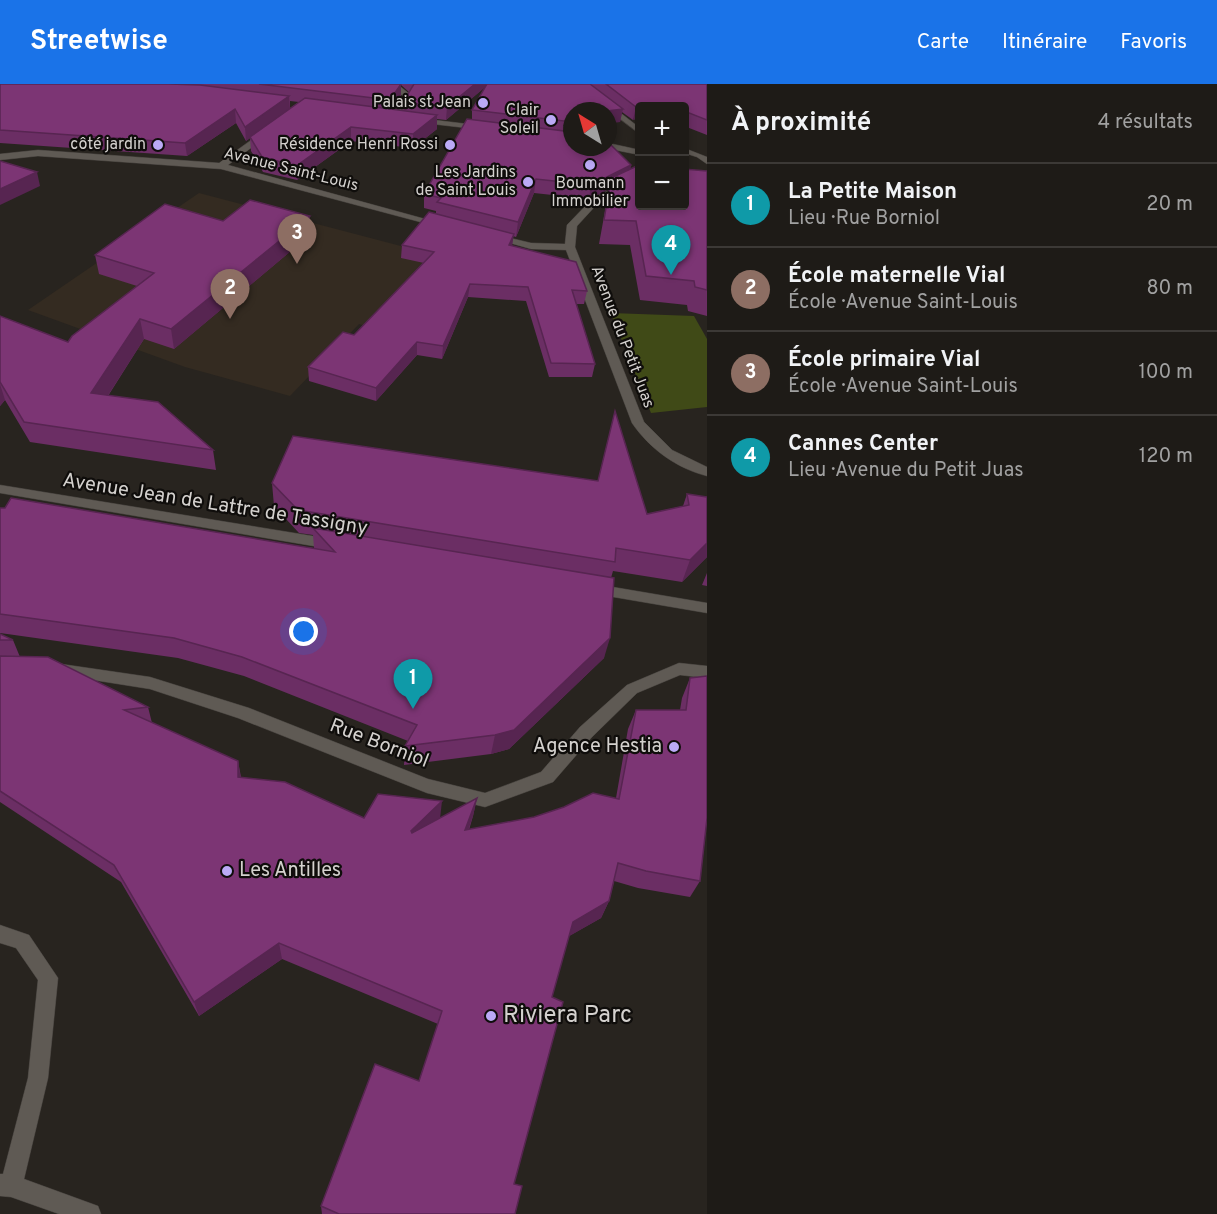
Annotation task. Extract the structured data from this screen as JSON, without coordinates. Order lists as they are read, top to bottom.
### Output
{
  "streets": {
    "street": [
      "Avenue Saint-Louis",
      "Avenue du Petit Juas",
      "Avenue Jean de Lattre de Tassigny",
      "Rue Borniol"
    ]
  },
  "places": [
    "Palais st Jean",
    "Clair Soleil",
    "côté jardin",
    "Résidence Henri Rossi",
    "Boumann Immobilier",
    "Les Jardins de Saint Louis",
    "Agence Hestia",
    "Les Antilles",
    "Riviera Parc"
  ],
  "north": "top left",
  "page": {
    "header": "Streetwise",
    "nav": ["Carte", "Itinéraire", "Favoris"],
    "heading": ["À proximité", "4 résultats"],
    "map_buttons": ["+", "−"],
    "list": [
      {
        "mark": "1",
        "name": "La Petite Maison",
        "note": "Lieu · Rue Borniol",
        "value": "20 m"
      },
      {
        "mark": "2",
        "name": "École maternelle Vial",
        "note": "École · Avenue Saint-Louis",
        "value": "80 m"
      },
      {
        "mark": "3",
        "name": "École primaire Vial",
        "note": "École · Avenue Saint-Louis",
        "value": "100 m"
      },
      {
        "mark": "4",
        "name": "Cannes Center",
        "note": "Lieu · Avenue du Petit Juas",
        "value": "120 m"
      }
    ],
    "pins": [
      "3",
      "4",
      "2",
      "1"
    ]
  }
}
